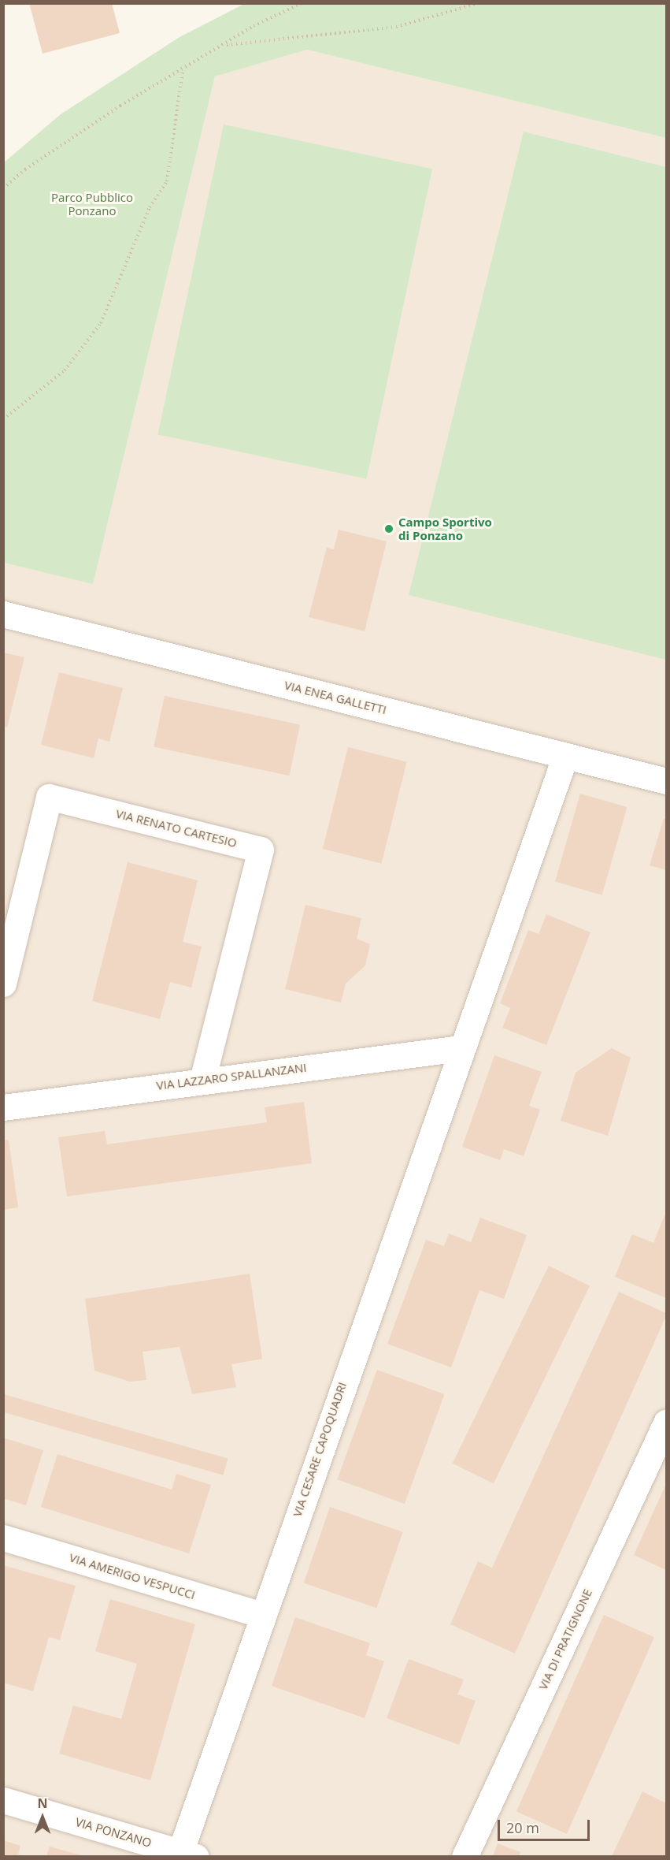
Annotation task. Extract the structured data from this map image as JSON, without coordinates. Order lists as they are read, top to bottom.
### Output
{
  "streets": {
    "street": [
      "VIA ENEA GALLETTI",
      "VIA RENATO CARTESIO",
      "VIA LAZZARO SPALLANZANI",
      "VIA CESARE CAPOQUADRI",
      "VIA AMERIGO VESPUCCI",
      "VIA DI PRATIGNONE",
      "VIA PONZANO"
    ]
  },
  "crossings": [
    ["VIA ENEA GALLETTI", "VIA CESARE CAPOQUADRI"],
    ["VIA RENATO CARTESIO", "VIA LAZZARO SPALLANZANI"],
    ["VIA LAZZARO SPALLANZANI", "VIA CESARE CAPOQUADRI"],
    ["VIA CESARE CAPOQUADRI", "VIA AMERIGO VESPUCCI"],
    ["VIA CESARE CAPOQUADRI", "VIA PONZANO"]
  ],
  "parks": ["Parco Pubblico Ponzano"],
  "places": ["Campo Sportivo di Ponzano"],
  "scale_bar": "20 m",
  "north": "top"
}
